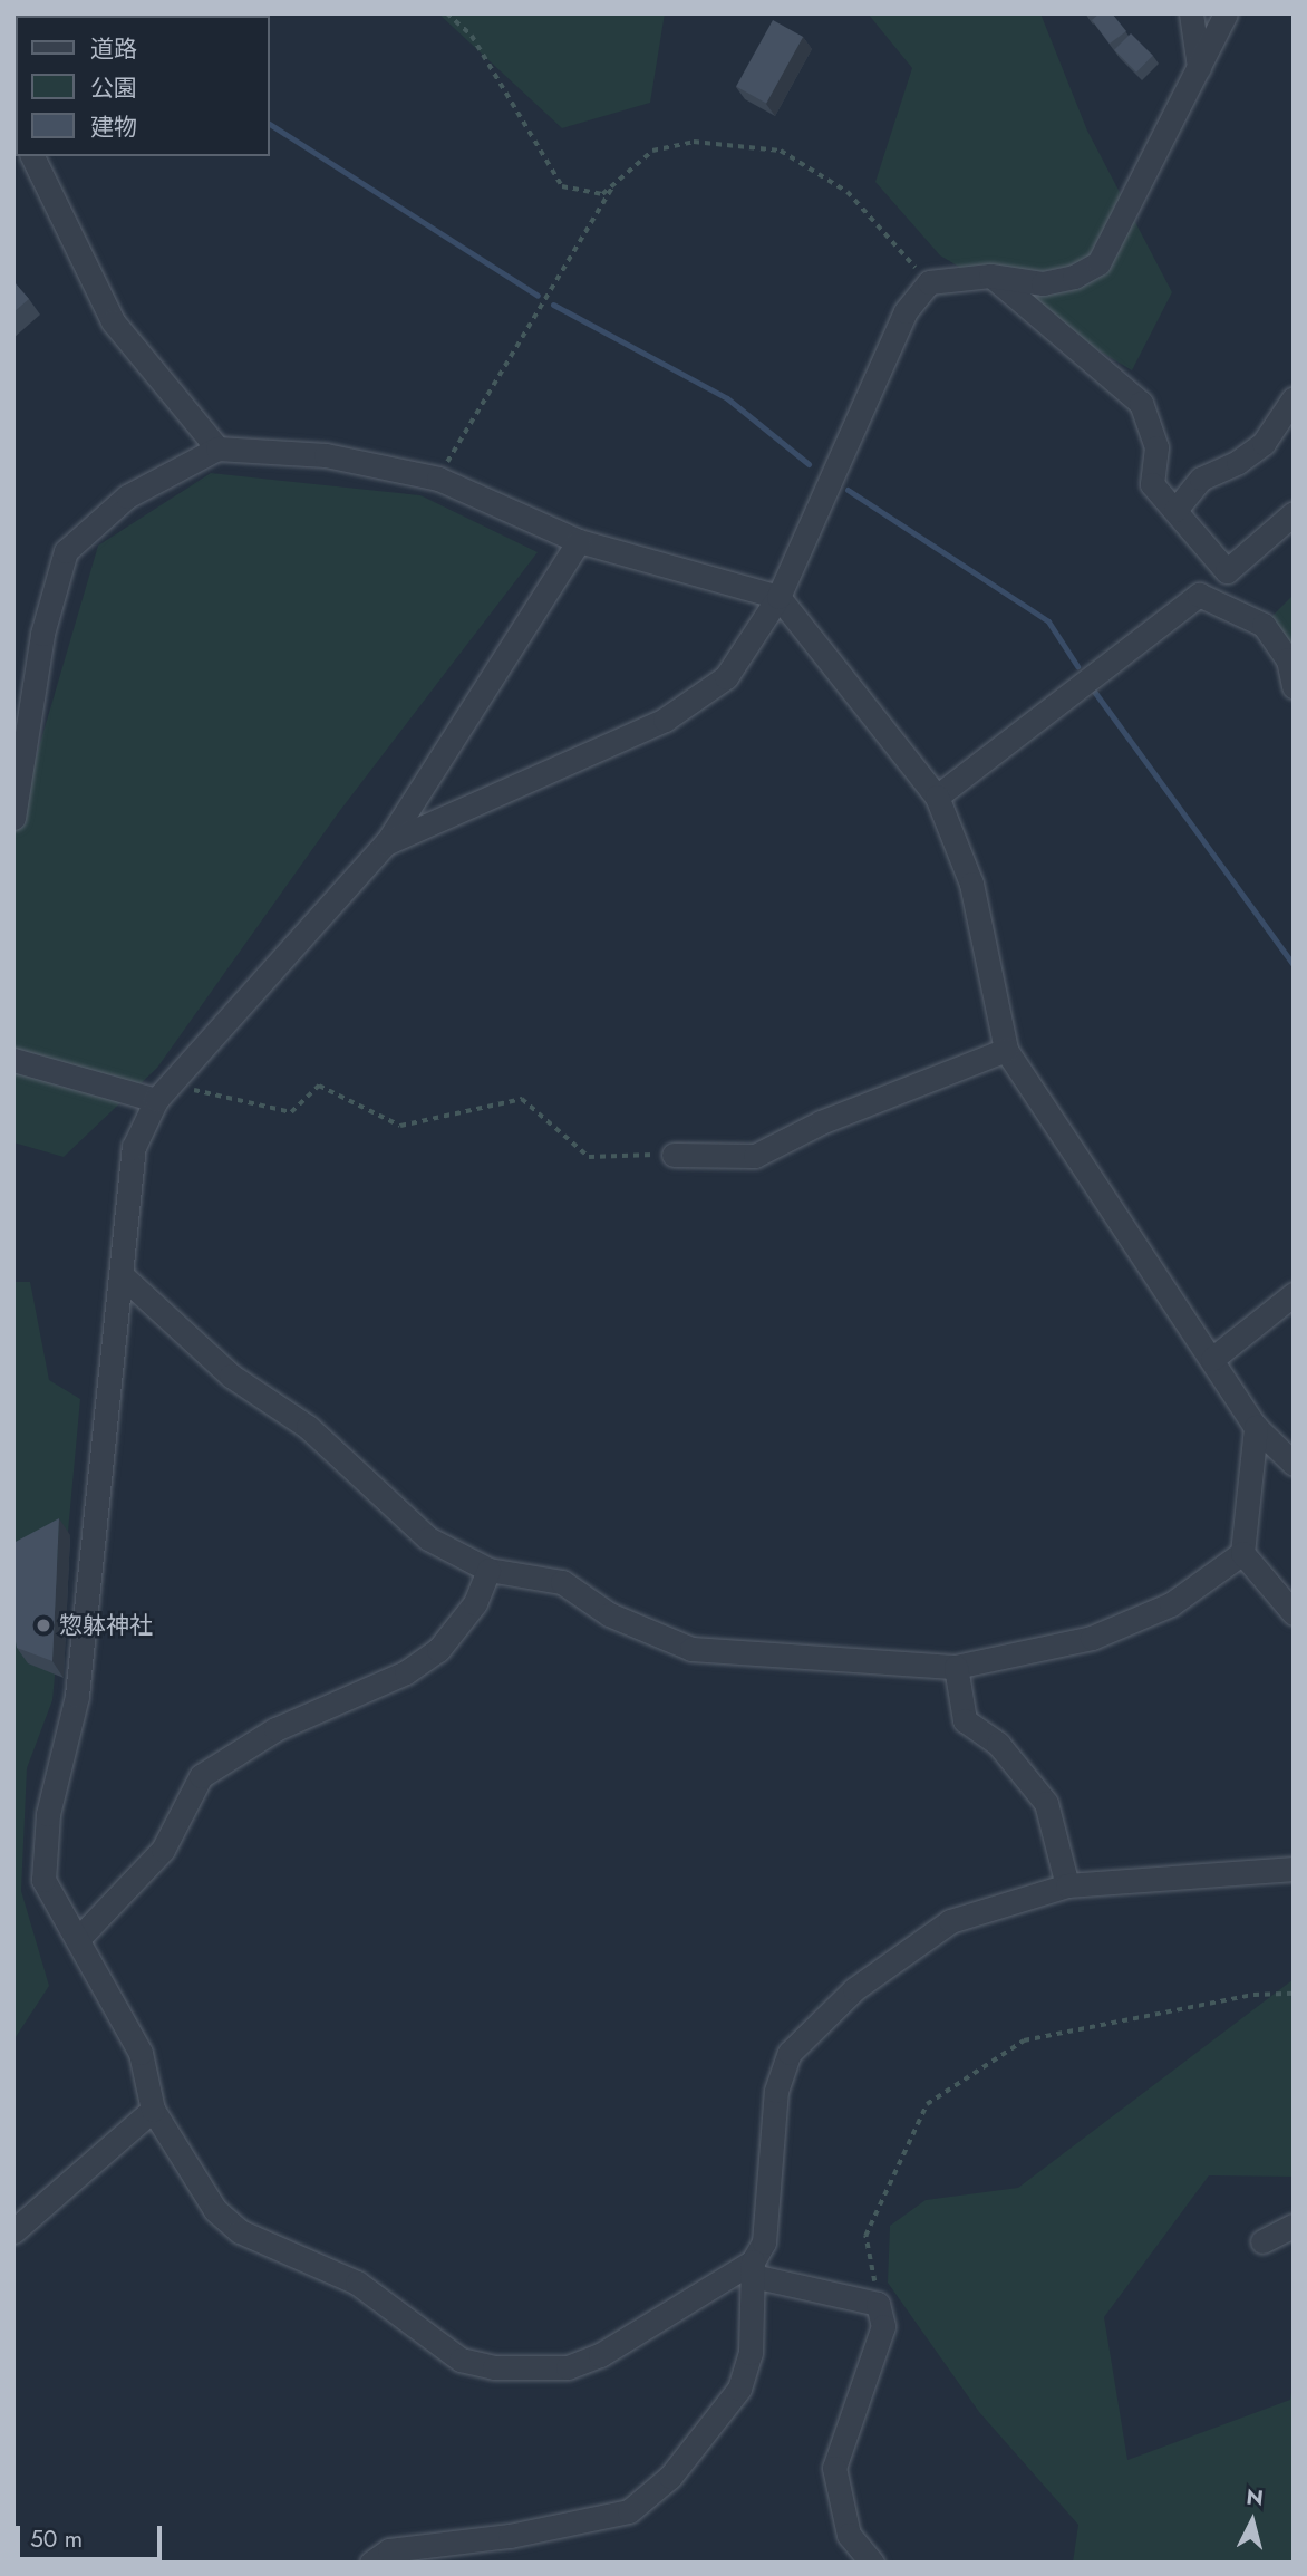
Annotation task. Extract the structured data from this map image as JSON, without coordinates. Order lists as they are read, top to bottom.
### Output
{
  "places": ["惣躰神社"],
  "legend": ["道路", "公園", "建物"],
  "scale_bar": "50 m",
  "north": "top"
}
